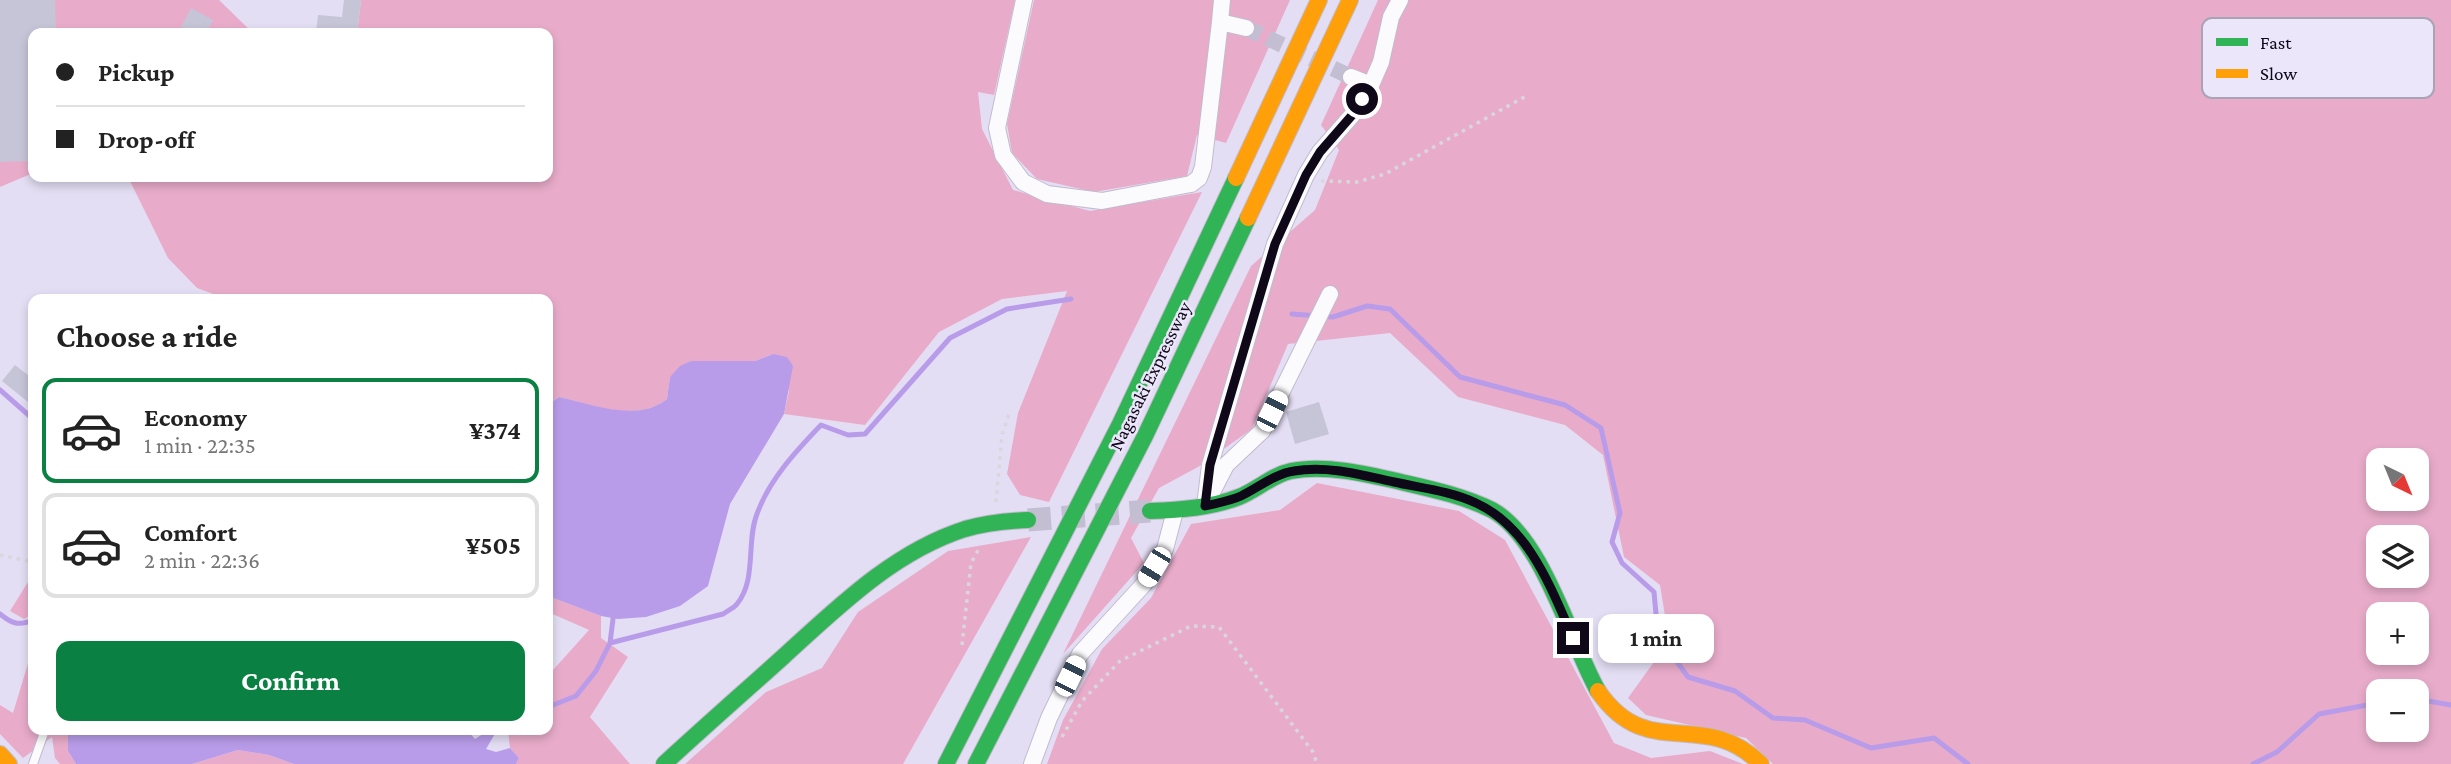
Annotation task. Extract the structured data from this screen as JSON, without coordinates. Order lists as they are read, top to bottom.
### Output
{
  "streets": {
    "main road": ["Nagasaki Expressway"]
  },
  "legend": ["Fast", "Slow"],
  "north": "bottom right",
  "page": {
    "banner": ["Pickup", "Drop-off"],
    "heading": "Choose a ride",
    "list": [
      {
        "name": "Economy",
        "note": "1 min · 22:35",
        "value": "¥374"
      },
      {
        "name": "Comfort",
        "note": "2 min · 22:36",
        "value": "¥505"
      }
    ],
    "map_buttons": ["+", "−"],
    "bubble": "1 min",
    "buttons": "Confirm"
  }
}
